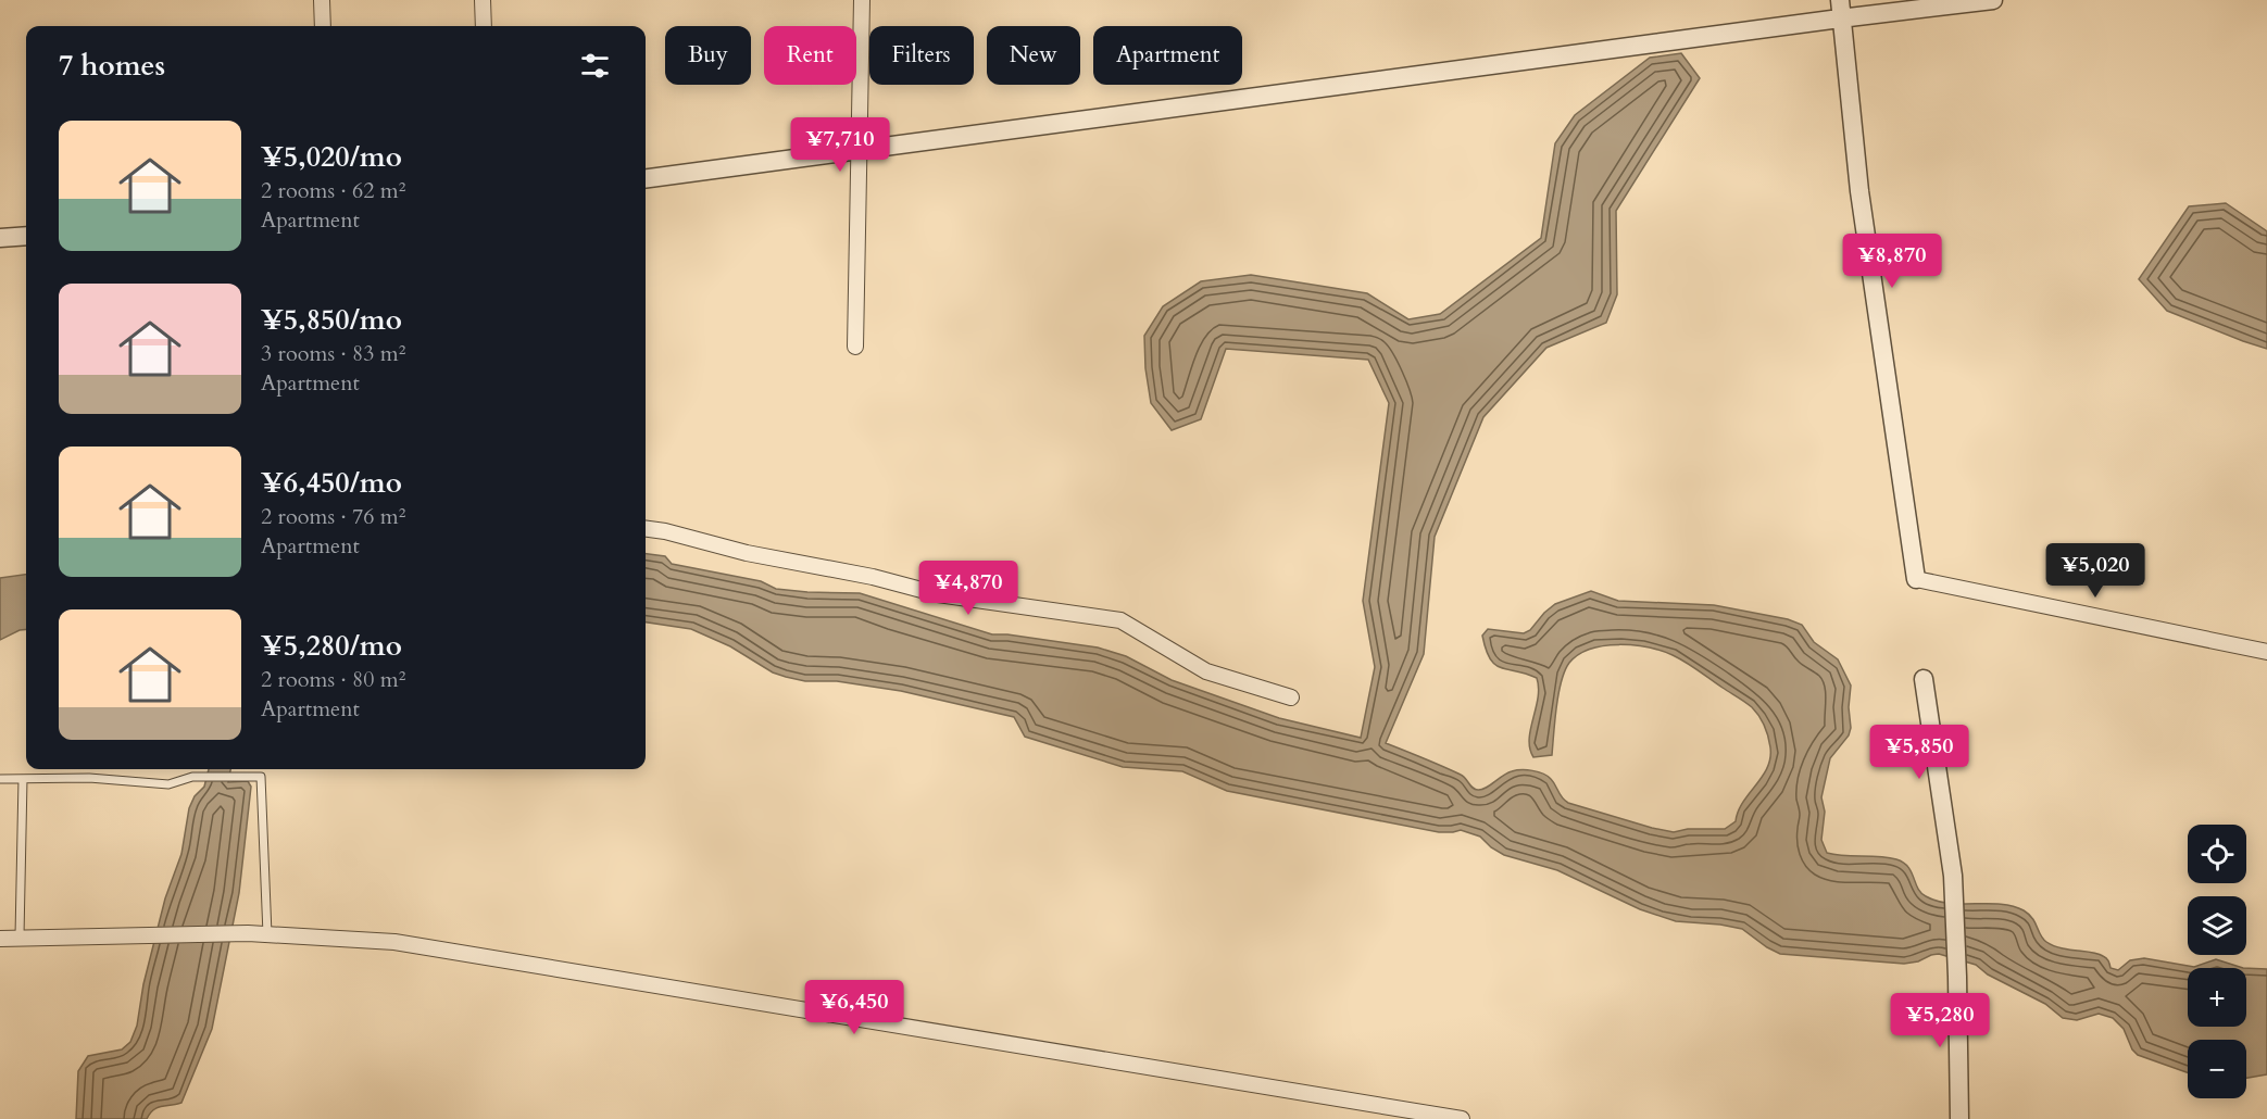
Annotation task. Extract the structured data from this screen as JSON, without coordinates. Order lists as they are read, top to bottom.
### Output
{
  "page": {
    "chip": [
      "Buy",
      "Rent",
      "Filters",
      "New",
      "Apartment"
    ],
    "heading": "7 homes",
    "list": [
      {
        "name": "¥5,020/mo",
        "note": "2 rooms · 62 m² · Apartment"
      },
      {
        "name": "¥5,850/mo",
        "note": "3 rooms · 83 m² · Apartment"
      },
      {
        "name": "¥6,450/mo",
        "note": "2 rooms · 76 m² · Apartment"
      },
      {
        "name": "¥5,280/mo",
        "note": "2 rooms · 80 m² · Apartment"
      }
    ],
    "price": [
      "¥7,710",
      "¥8,870",
      "¥5,020",
      "¥4,870",
      "¥5,850",
      "¥6,450",
      "¥5,280"
    ],
    "map_buttons": ["+", "−"]
  }
}
